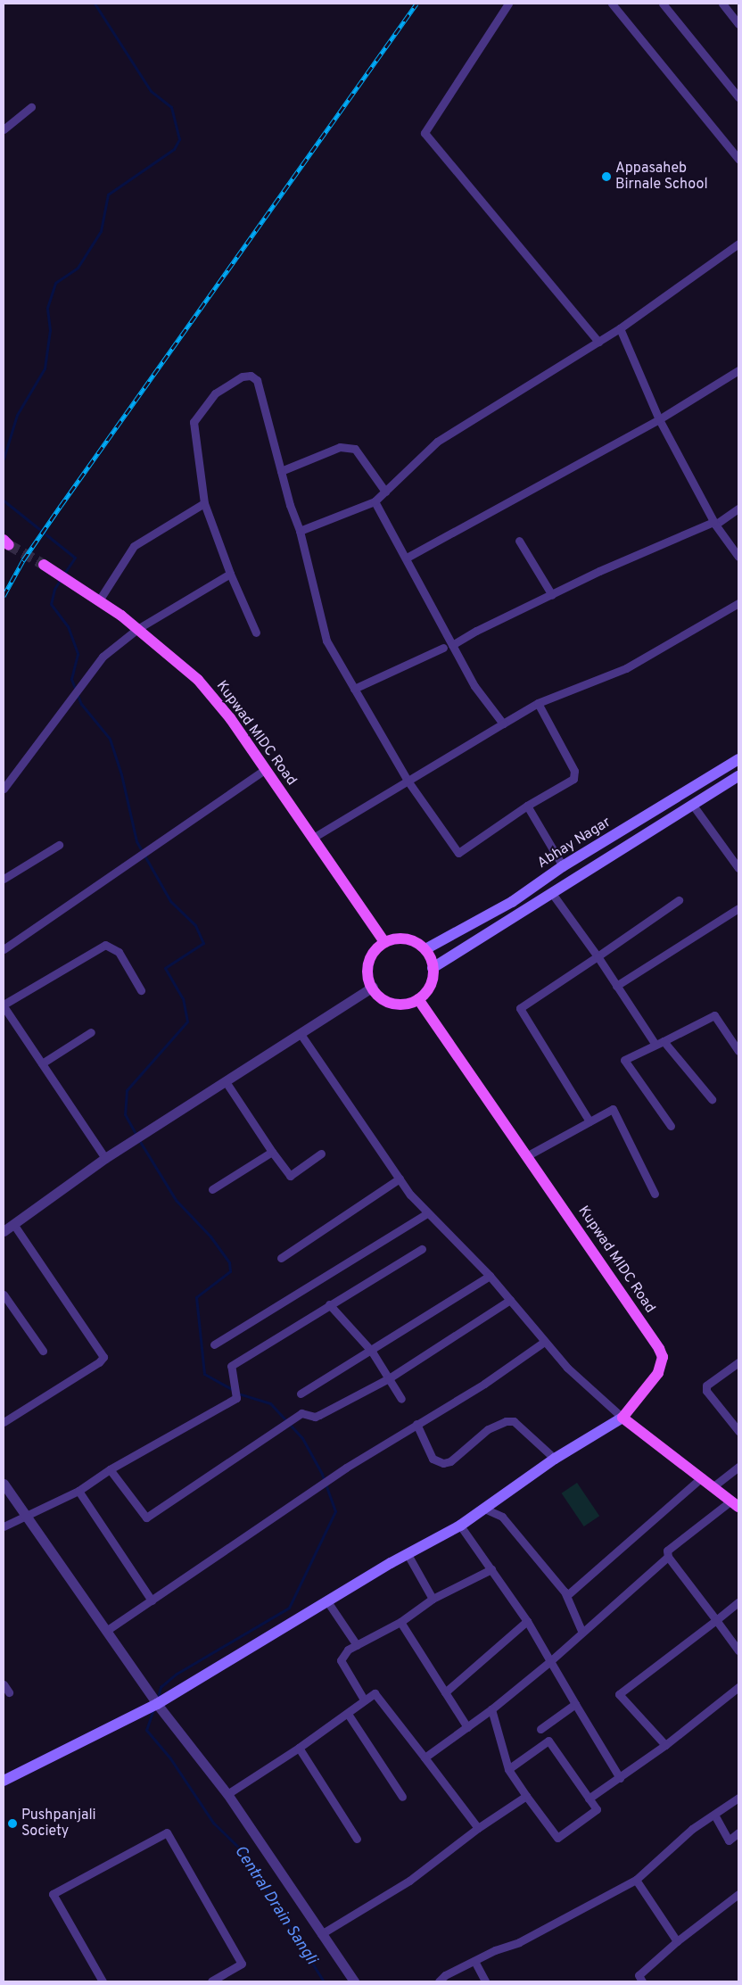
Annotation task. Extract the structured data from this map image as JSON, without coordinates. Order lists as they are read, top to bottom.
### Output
{
  "streets": {
    "main road": ["Kupwad MIDC Road", "Abhay Nagar"]
  },
  "crossings": [
    ["Kupwad MIDC Road", "Abhay Nagar"]
  ],
  "water": ["Central Drain Sangli"],
  "places": ["Appasaheb Birnale School", "Pushpanjali Society"]
}
